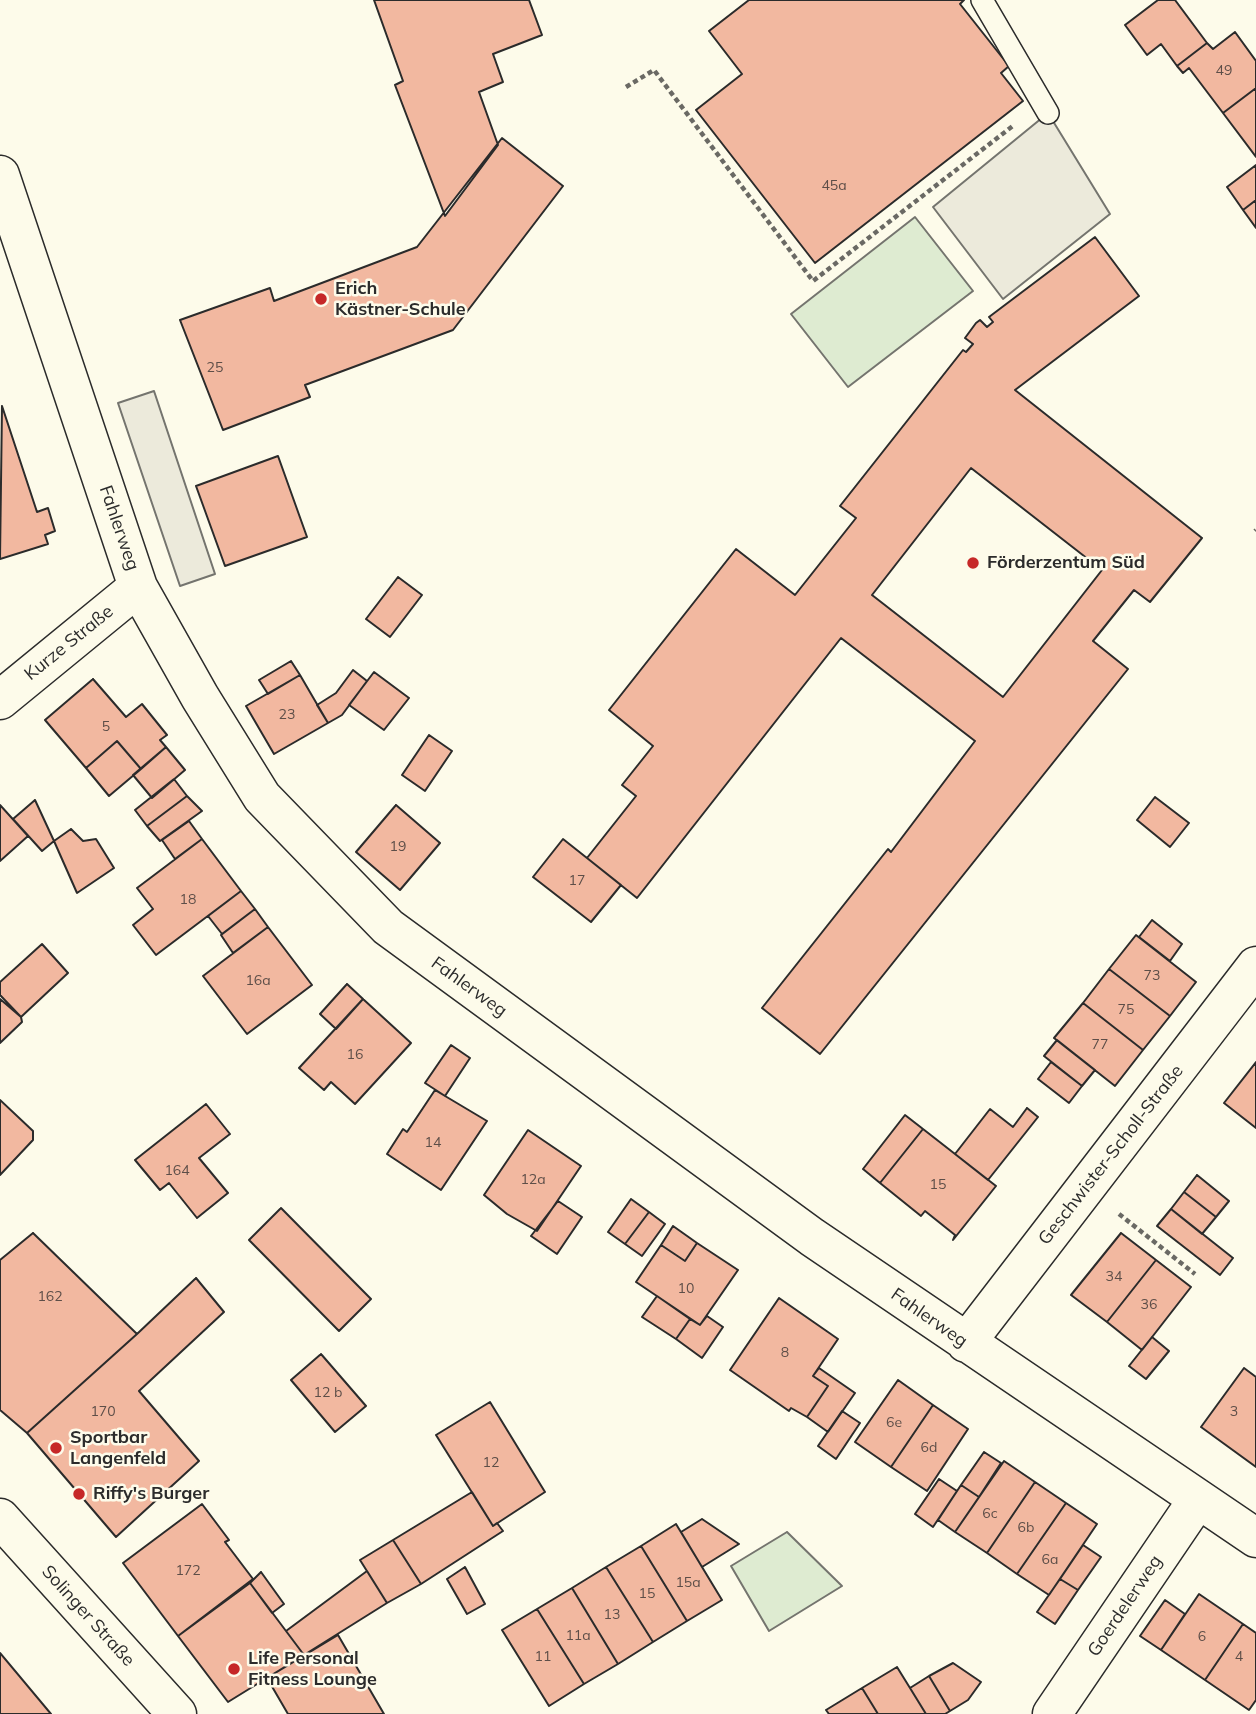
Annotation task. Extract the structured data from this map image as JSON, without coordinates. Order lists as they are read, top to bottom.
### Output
{
  "streets": {
    "street": [
      "Fahlerweg",
      "Kurze Straße",
      "Geschwister-Scholl-Straße",
      "Goerdelerweg",
      "Solinger Straße"
    ]
  },
  "crossings": [
    ["Fahlerweg", "Kurze Straße"],
    ["Fahlerweg", "Geschwister-Scholl-Straße"],
    ["Fahlerweg", "Goerdelerweg"]
  ],
  "places": [
    "Erich Kästner-Schule",
    "Förderzentum Süd",
    "Sportbar Langenfeld",
    "Riffy's Burger",
    "Life Personal Fitness Lounge"
  ],
  "house_numbers": [
    "49",
    "45a",
    "25",
    "23",
    "5",
    "19",
    "17",
    "18",
    "73",
    "16a",
    "75",
    "77",
    "16",
    "14",
    "164",
    "12a",
    "15",
    "34",
    "10",
    "162",
    "36",
    "8",
    "12 b",
    "170",
    "3",
    "6e",
    "6d",
    "12",
    "6c",
    "6b",
    "6a",
    "172",
    "15a",
    "15",
    "13",
    "11a",
    "6",
    "11",
    "4"
  ]
}
